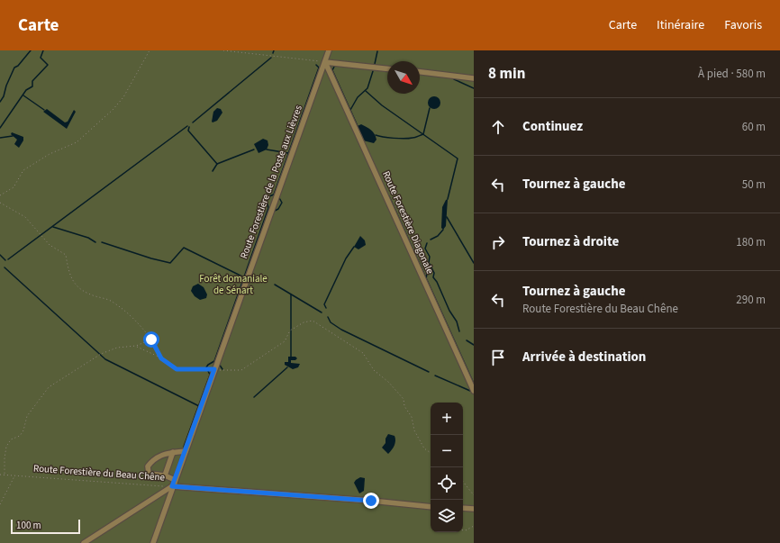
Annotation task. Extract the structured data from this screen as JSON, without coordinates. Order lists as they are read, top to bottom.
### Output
{
  "streets": {
    "street": ["Route Forestière de la Poste aux Lièvres", "Route Forestière Diagonale", "Route Forestière du Beau Chêne"]
  },
  "crossings": [
    ["Route Forestière de la Poste aux Lièvres", "Route Forestière Diagonale"],
    ["Route Forestière de la Poste aux Lièvres", "Route Forestière du Beau Chêne"]
  ],
  "parks": ["Forêt domaniale de Sénart"],
  "scale_bar": "100 m",
  "north": "bottom right",
  "page": {
    "header": "Carte",
    "nav": ["Carte", "Itinéraire", "Favoris"],
    "heading": ["8 min", "À pied · 580 m"],
    "list": [
      ["Continuez", "60 m"],
      ["Tournez à gauche", "50 m"],
      ["Tournez à droite", "180 m"],
      ["Tournez à gauche", "Route Forestière du Beau Chêne", "290 m"],
      "Arrivée à destination"
    ],
    "map_buttons": ["+", "−"],
    "scale": "100 m"
  }
}
